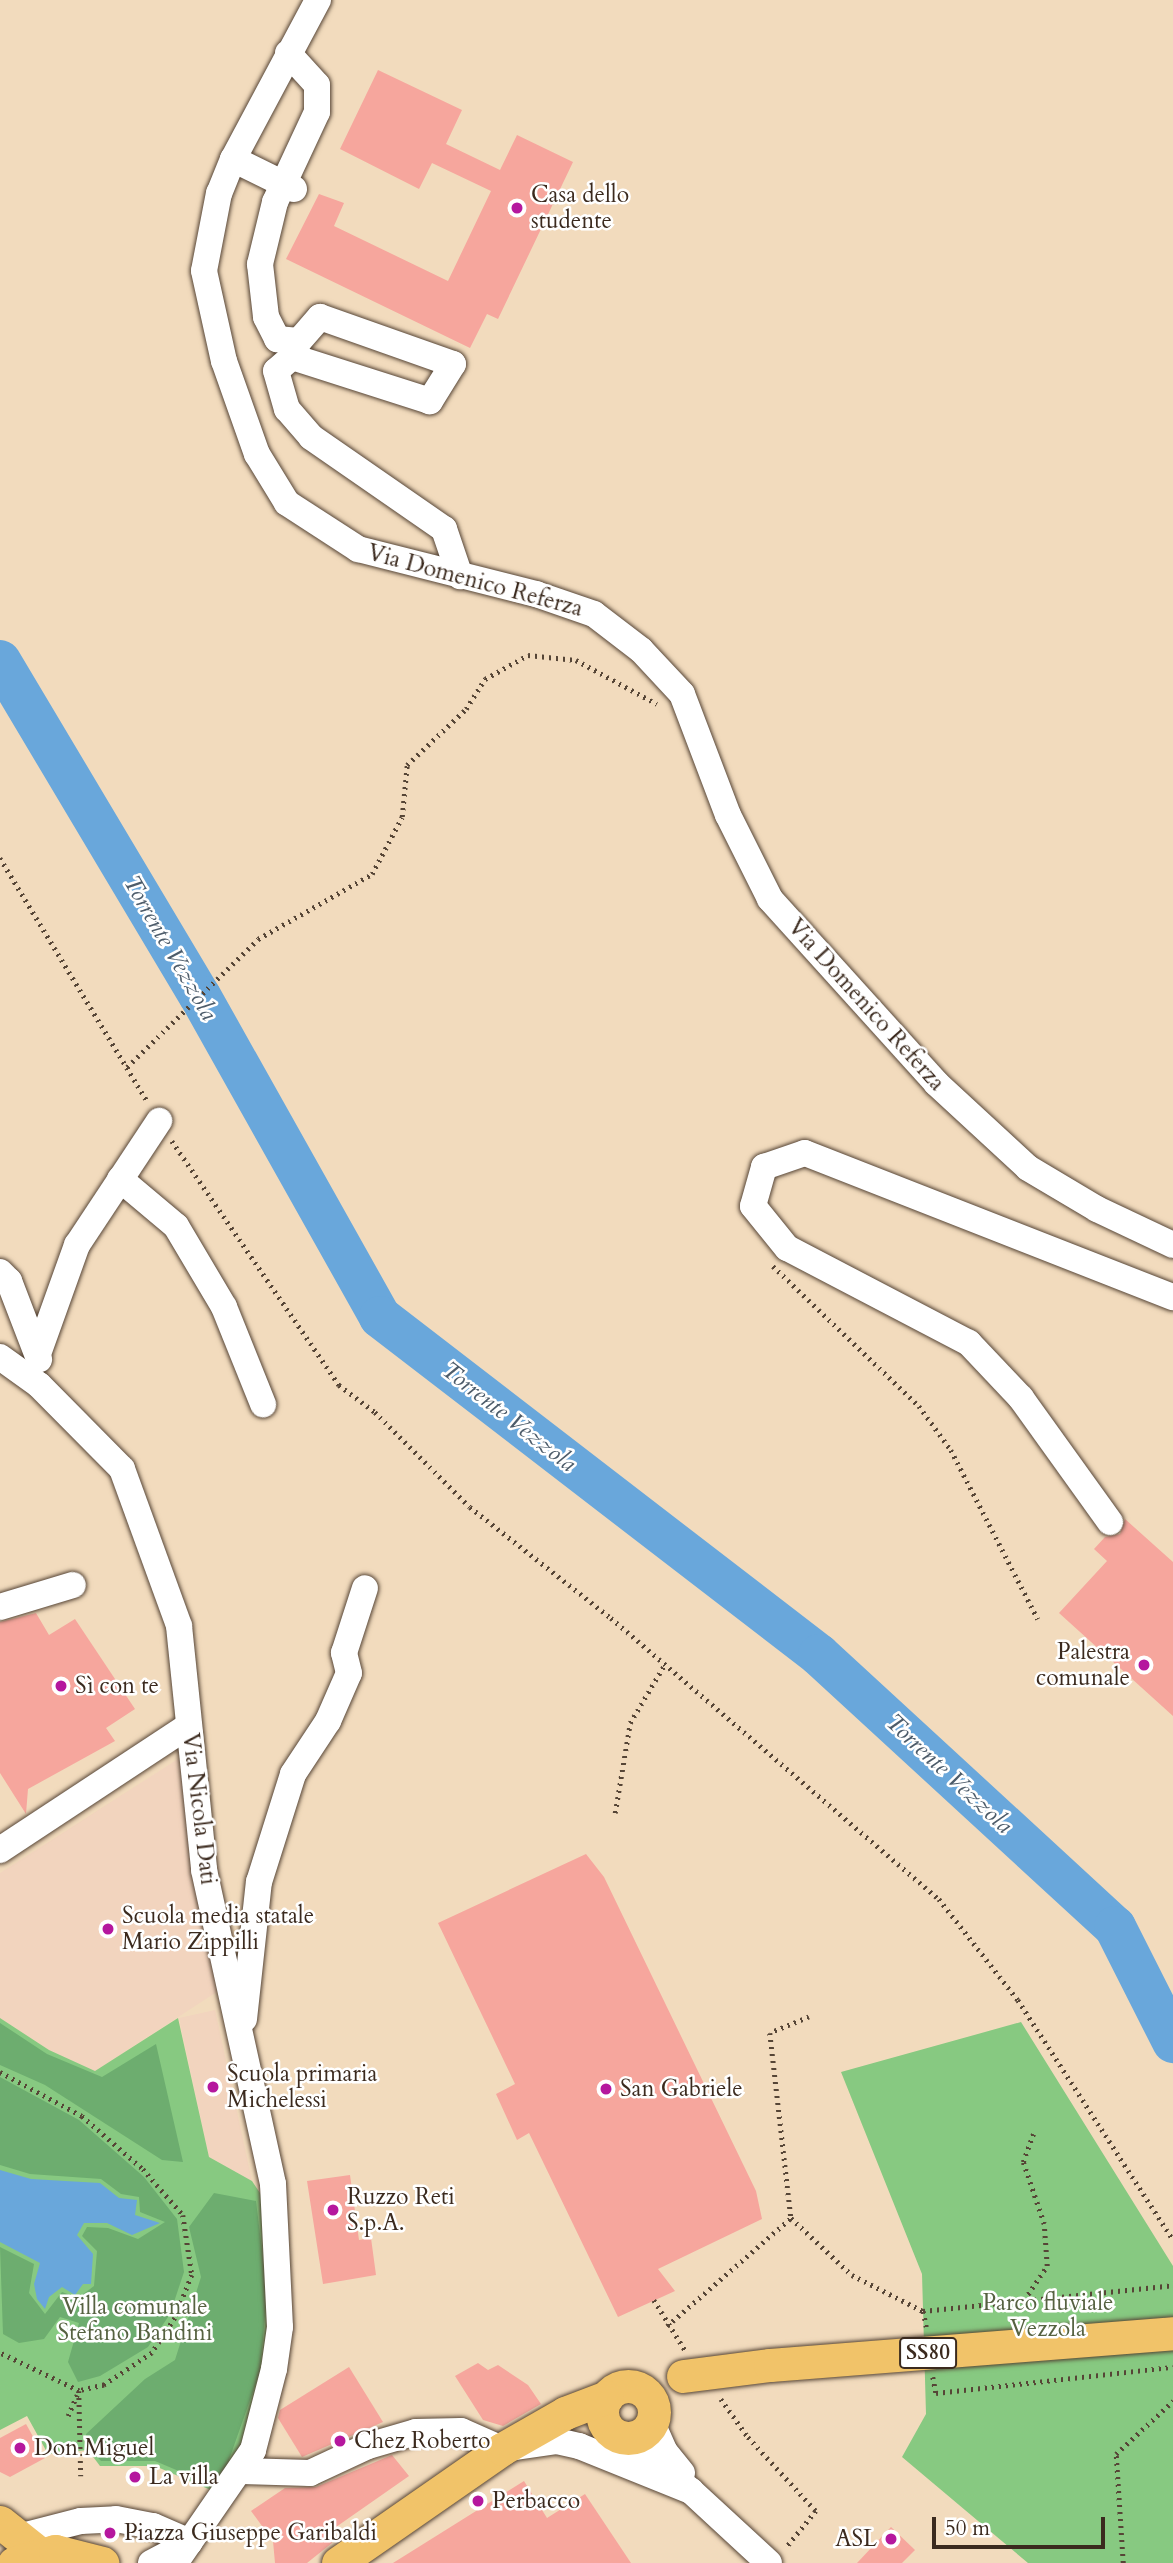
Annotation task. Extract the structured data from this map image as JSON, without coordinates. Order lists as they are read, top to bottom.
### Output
{
  "streets": {
    "main road": ["SS80"],
    "street": ["Via Domenico Referza", "Via Nicola Dati"]
  },
  "water": ["Torrente Vezzola"],
  "parks": ["Parco fluviale Vezzola", "Villa comunale Stefano Bandini"],
  "places": [
    "Casa dello studente",
    "Palestra comunale",
    "Sì con te",
    "Scuola media statale Mario Zippilli",
    "Scuola primaria Michelessi",
    "San Gabriele",
    "Ruzzo Reti S.p.A.",
    "Chez Roberto",
    "Don Miguel",
    "La villa",
    "Perbacco",
    "Piazza Giuseppe Garibaldi",
    "ASL"
  ],
  "scale_bar": "50 m"
}
